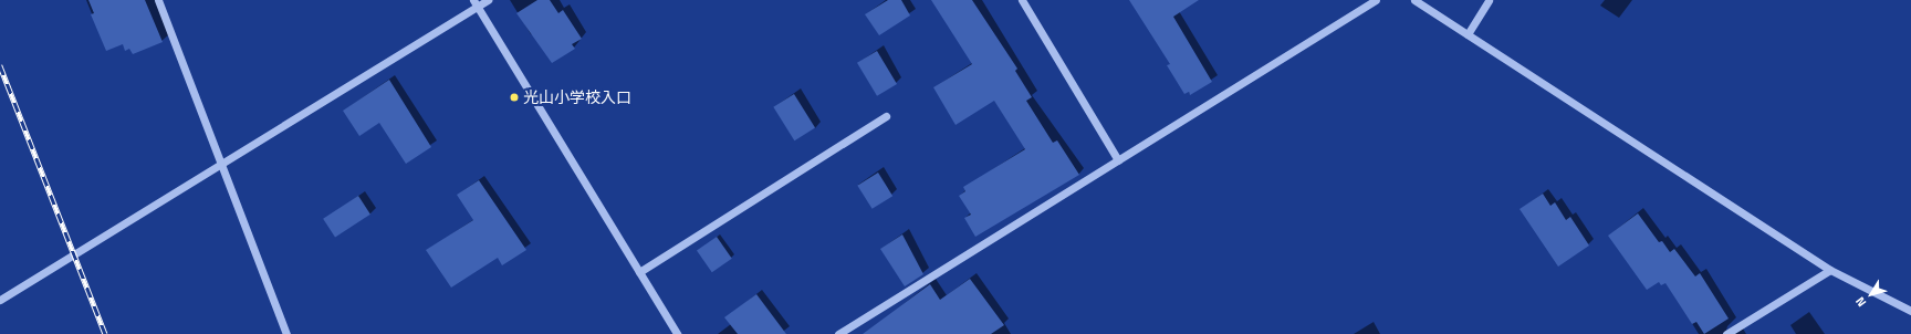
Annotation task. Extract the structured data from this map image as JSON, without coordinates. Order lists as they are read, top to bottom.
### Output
{
  "places": ["光山小学校入口"],
  "north": "bottom left"
}
